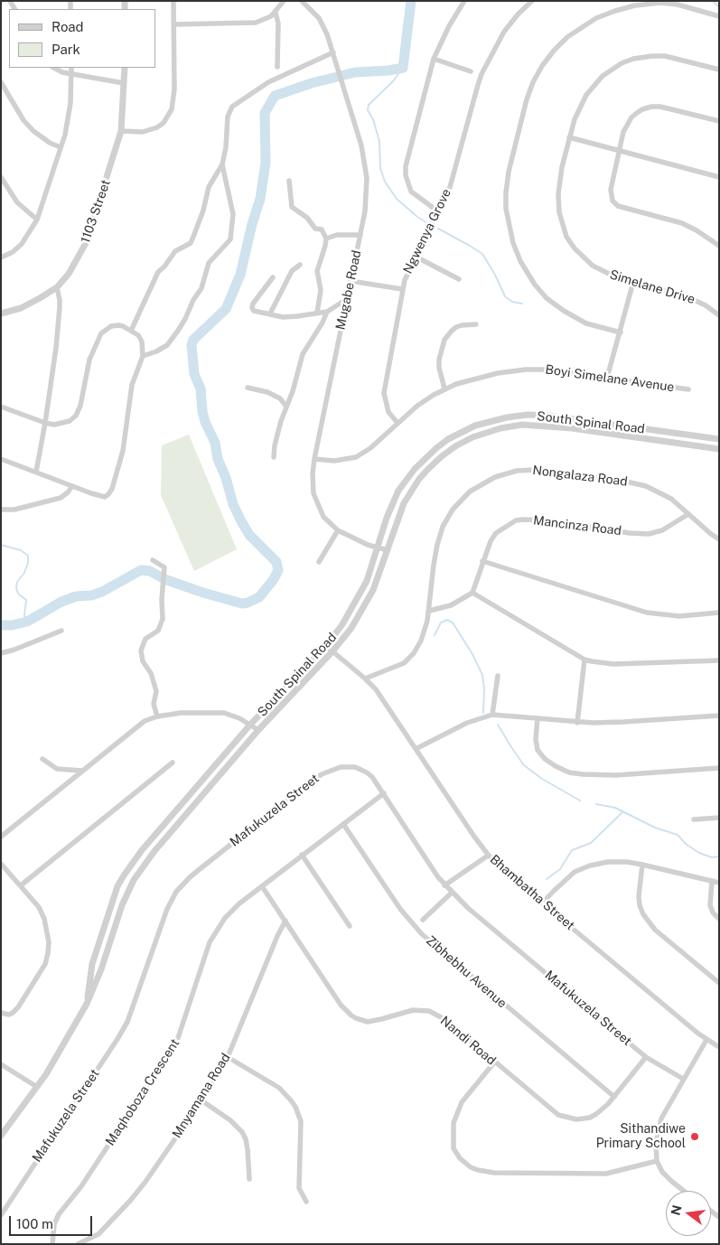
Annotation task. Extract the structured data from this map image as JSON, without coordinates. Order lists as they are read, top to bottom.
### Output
{
  "streets": {
    "street": [
      "1103 Street",
      "Ngwenya Grove",
      "Simelane Drive",
      "Mugabe Road",
      "Boyi Simelane Avenue",
      "South Spinal Road",
      "Nongalaza Road",
      "Mancinza Road",
      "Mafukuzela Street",
      "Bhambatha Street",
      "Zibhebhu Avenue",
      "Nandi Road",
      "Maqhoboza Crescent",
      "Mnyamana Road"
    ]
  },
  "crossings": [
    ["Ngwenya Grove", "Boyi Simelane Avenue"],
    ["Mugabe Road", "Boyi Simelane Avenue"],
    ["Mugabe Road", "South Spinal Road"],
    ["South Spinal Road", "Bhambatha Street"],
    ["Nongalaza Road", "Mancinza Road"],
    ["Nongalaza Road", "Bhambatha Street"],
    ["Mafukuzela Street", "Nandi Road"],
    ["Mafukuzela Street", "Maqhoboza Crescent"],
    ["Zibhebhu Avenue", "Nandi Road"],
    ["Zibhebhu Avenue", "Maqhoboza Crescent"],
    ["Nandi Road", "Maqhoboza Crescent"],
    ["Nandi Road", "Mnyamana Road"]
  ],
  "places": ["Sithandiwe Primary School"],
  "legend": ["Road", "Park"],
  "scale_bar": "100 m",
  "north": "left"
}
